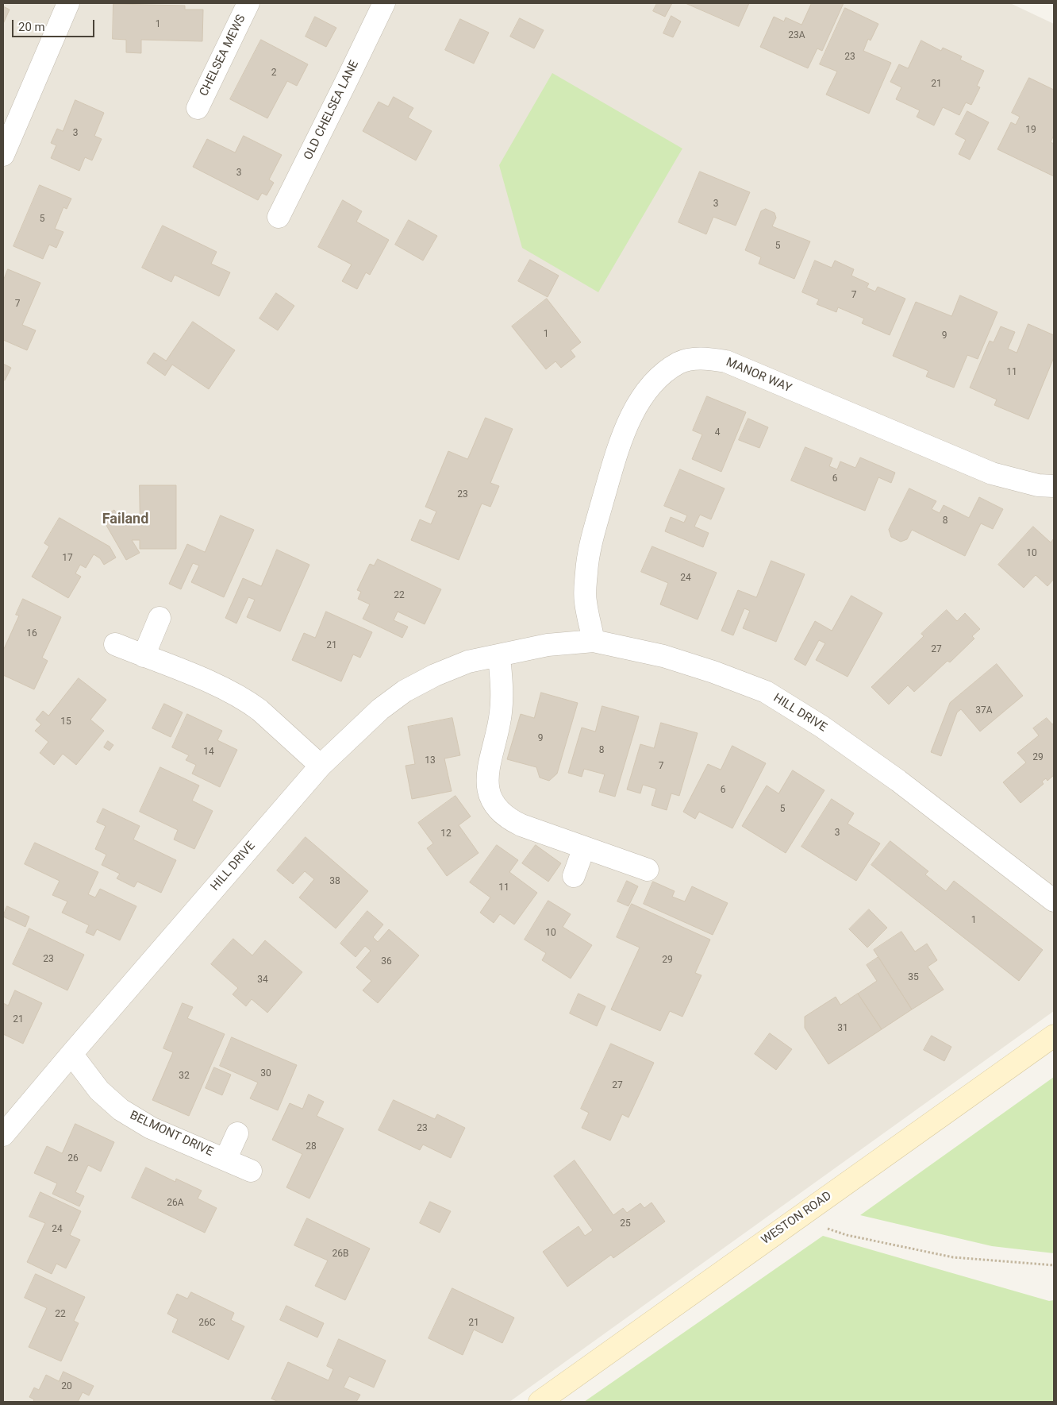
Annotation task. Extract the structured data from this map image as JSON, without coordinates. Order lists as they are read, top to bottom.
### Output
{
  "streets": {
    "main road": ["WESTON ROAD"],
    "street": [
      "CHELSEA MEWS",
      "OLD CHELSEA LANE",
      "MANOR WAY",
      "HILL DRIVE",
      "BELMONT DRIVE"
    ]
  },
  "crossings": [
    ["MANOR WAY", "HILL DRIVE"],
    ["HILL DRIVE", "BELMONT DRIVE"]
  ],
  "districts": ["Failand"],
  "house_numbers": [
    "1",
    "23A",
    "23",
    "2",
    "21",
    "19",
    "3",
    "3",
    "3",
    "5",
    "5",
    "7",
    "7",
    "1",
    "9",
    "11",
    "4",
    "6",
    "23",
    "8",
    "10",
    "17",
    "24",
    "22",
    "16",
    "21",
    "27",
    "37A",
    "15",
    "9",
    "8",
    "14",
    "29",
    "13",
    "7",
    "6",
    "5",
    "3",
    "12",
    "38",
    "11",
    "1",
    "10",
    "23",
    "29",
    "36",
    "35",
    "34",
    "21",
    "31",
    "30",
    "32",
    "27",
    "23",
    "28",
    "26",
    "26A",
    "25",
    "24",
    "26B",
    "22",
    "26C",
    "21",
    "20"
  ],
  "scale_bar": "20 m"
}
